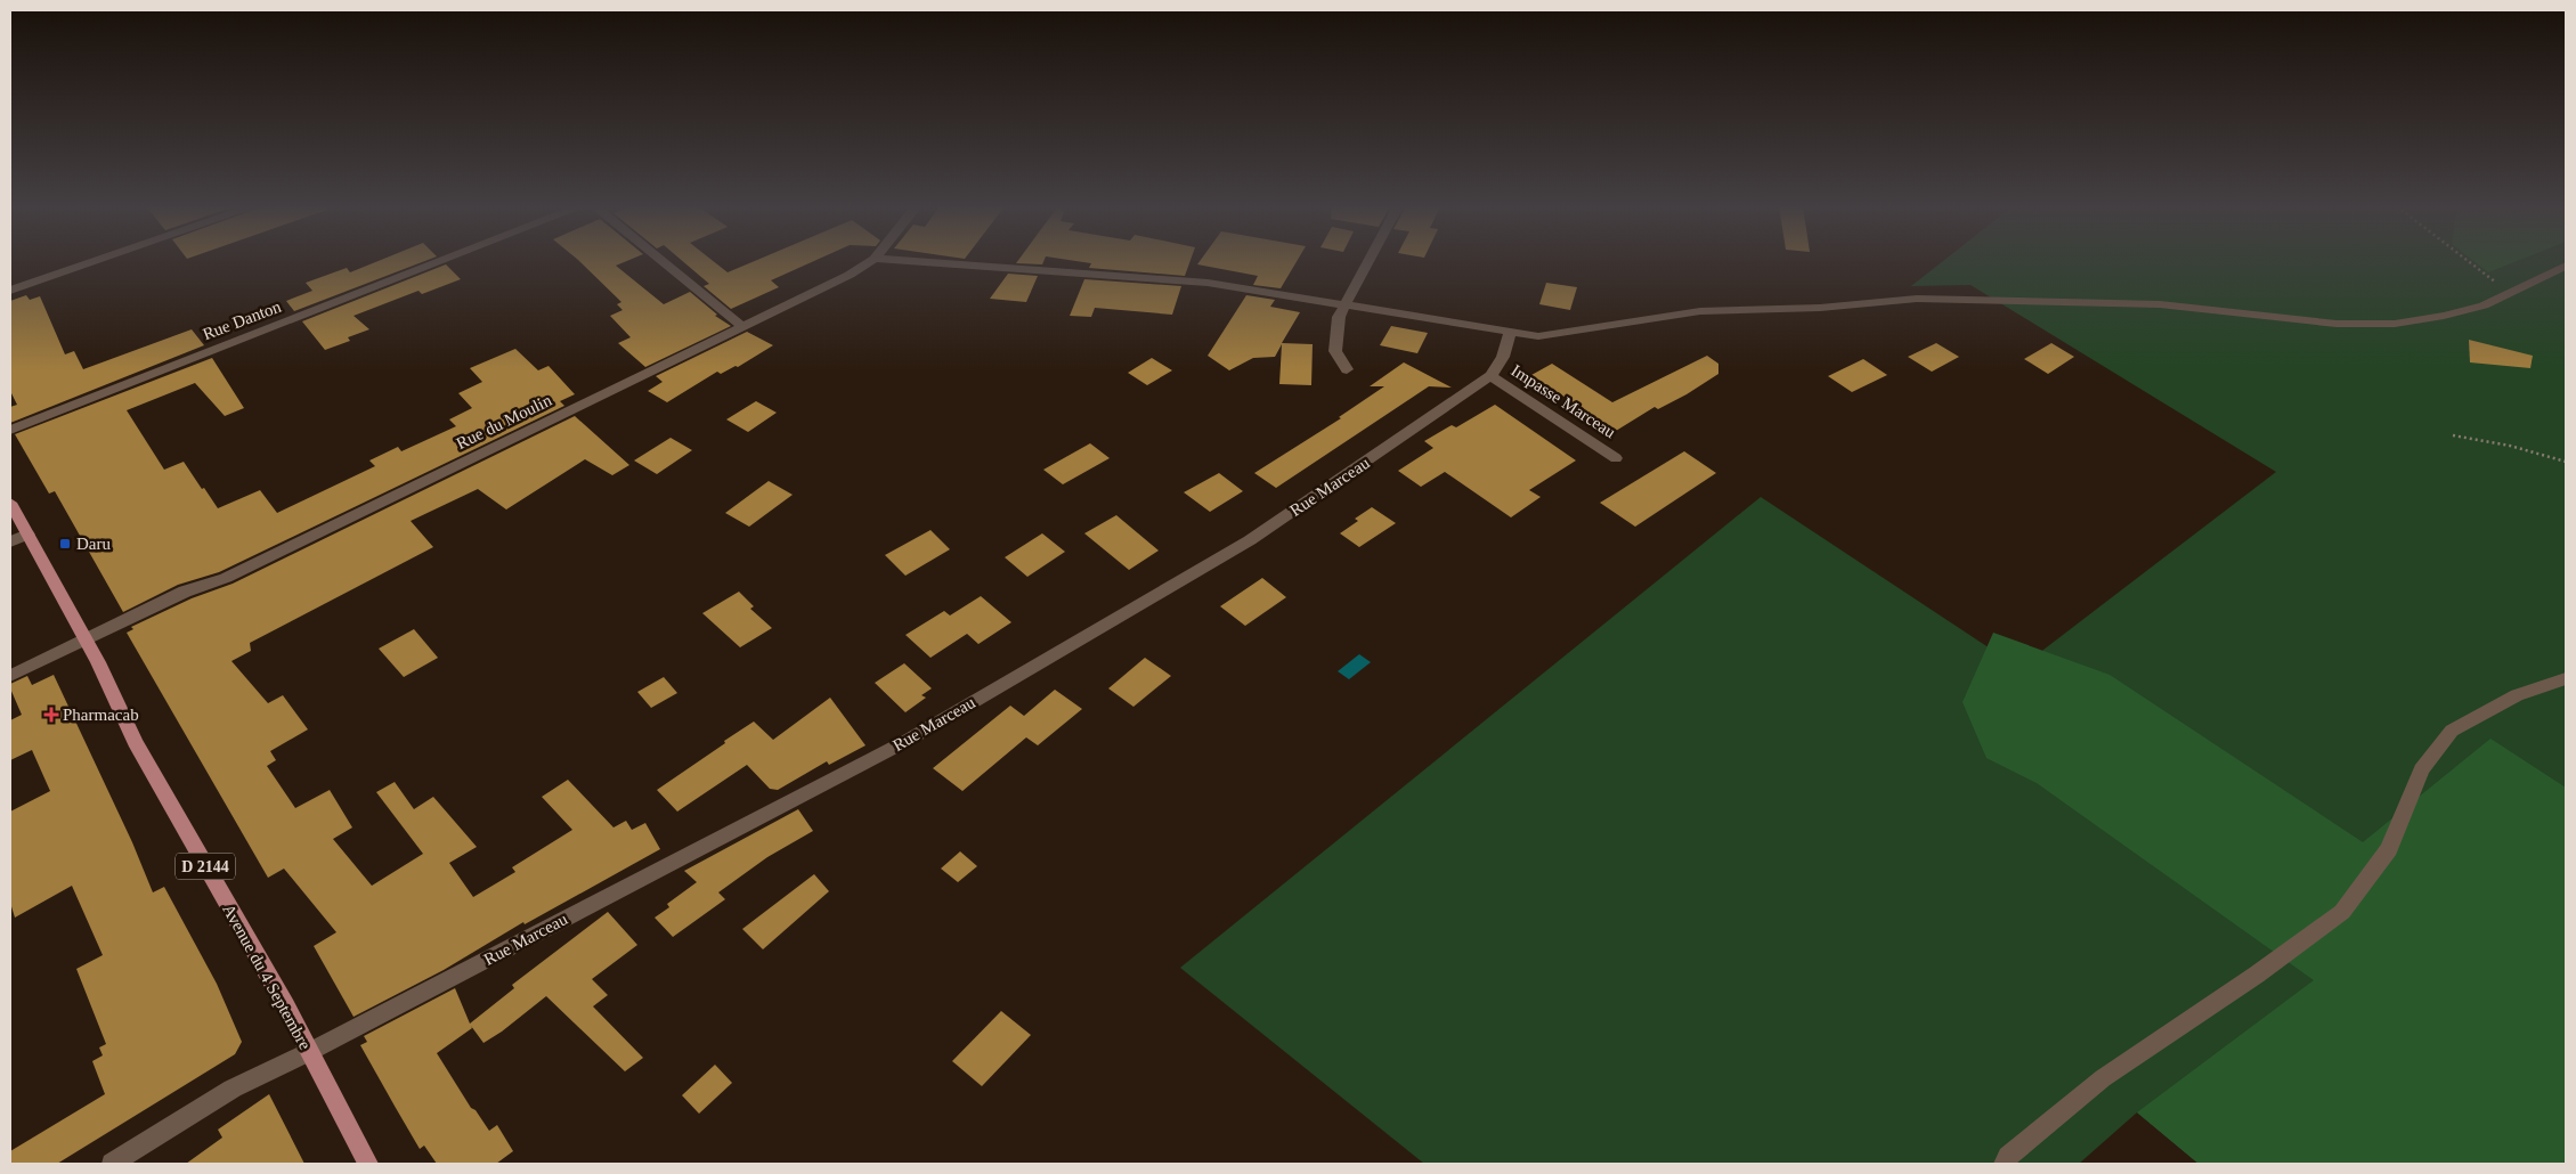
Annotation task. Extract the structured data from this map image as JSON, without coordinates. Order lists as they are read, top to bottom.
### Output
{
  "streets": {
    "main road": ["D 2144", "Avenue du 4 Septembre"],
    "street": [
      "Rue Danton",
      "Impasse Marceau",
      "Rue du Moulin",
      "Rue Marceau"
    ]
  },
  "crossings": [
    ["Impasse Marceau", "Rue Marceau"],
    ["Rue du Moulin", "Avenue du 4 Septembre"],
    ["Rue Marceau", "Avenue du 4 Septembre"]
  ],
  "places": {
    "transit": ["Daru"],
    "health": ["Pharmacab"]
  }
}
